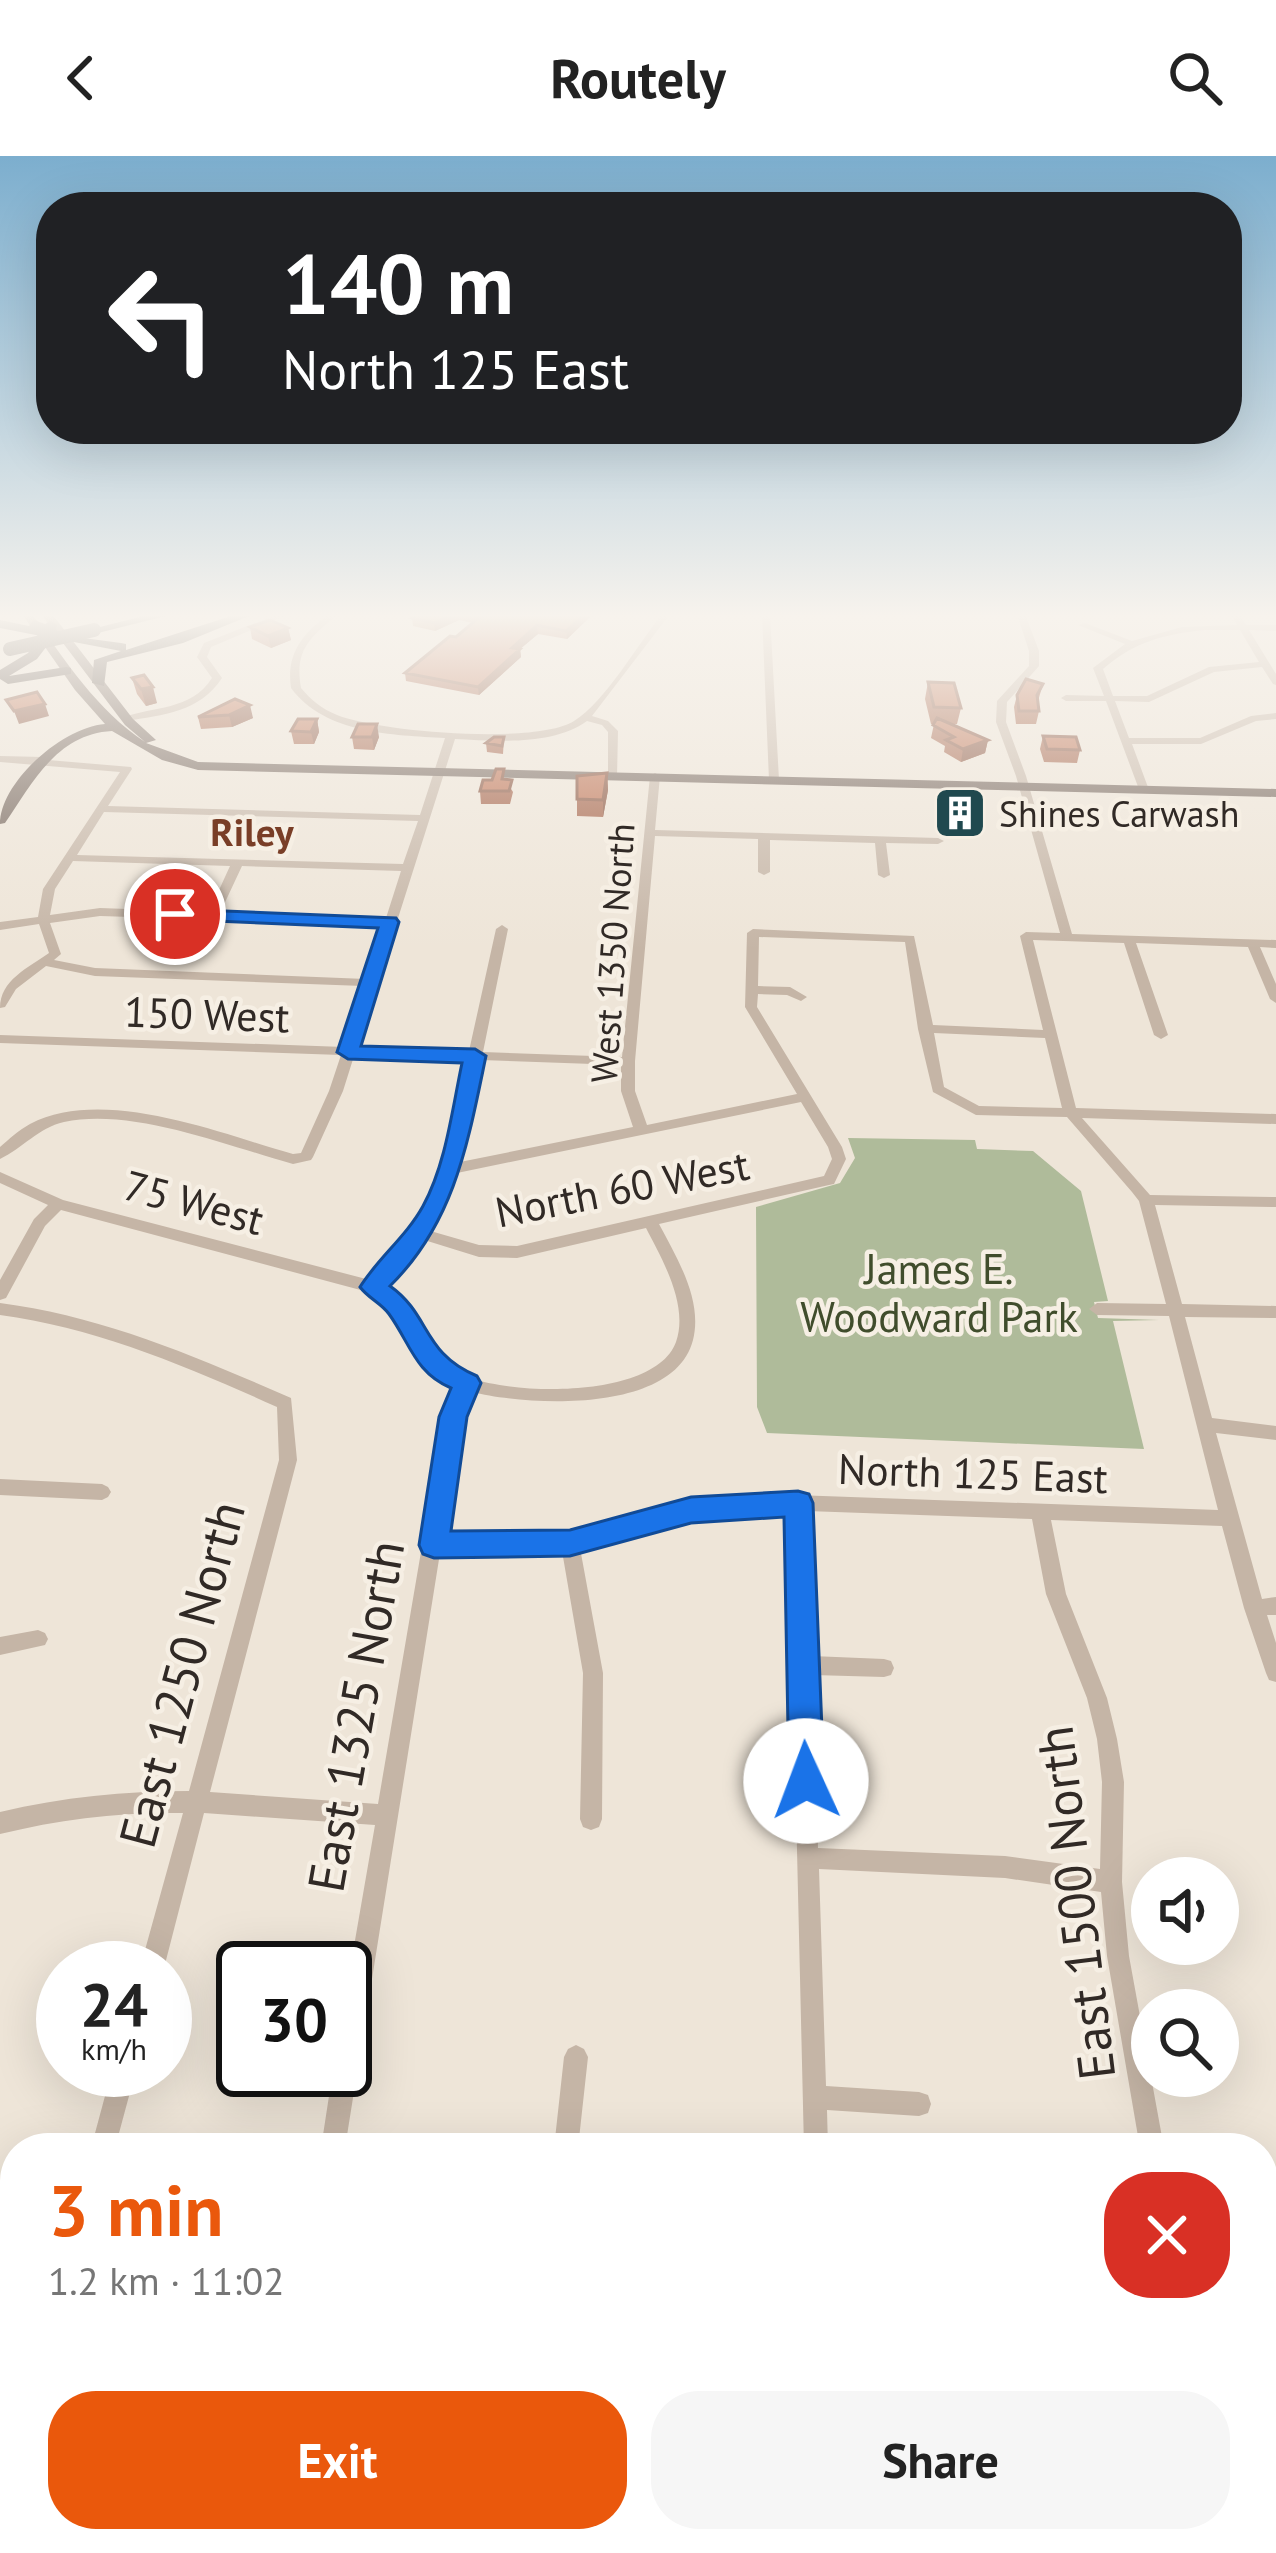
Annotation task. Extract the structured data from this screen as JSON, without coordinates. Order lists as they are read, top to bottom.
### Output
{
  "streets": {
    "street": [
      "West 1350 North",
      "150 West",
      "North 60 West",
      "75 West",
      "North 125 East",
      "East 1250 North",
      "East 1325 North",
      "East 1500 North"
    ]
  },
  "crossings": [
    ["West 1350 North", "150 West"],
    ["North 125 East", "East 1325 North"],
    ["North 125 East", "East 1500 North"]
  ],
  "districts": ["Riley"],
  "parks": ["James E. Woodward Park"],
  "places": {
    "building": ["Shines Carwash"]
  },
  "page": {
    "header": "Routely",
    "turn": ["140 m", "North 125 East"],
    "speed": "24 km/h",
    "limit": "30",
    "heading": ["3 min", "1.2 km · 11:02"],
    "buttons": ["Exit", "Share"]
  }
}
